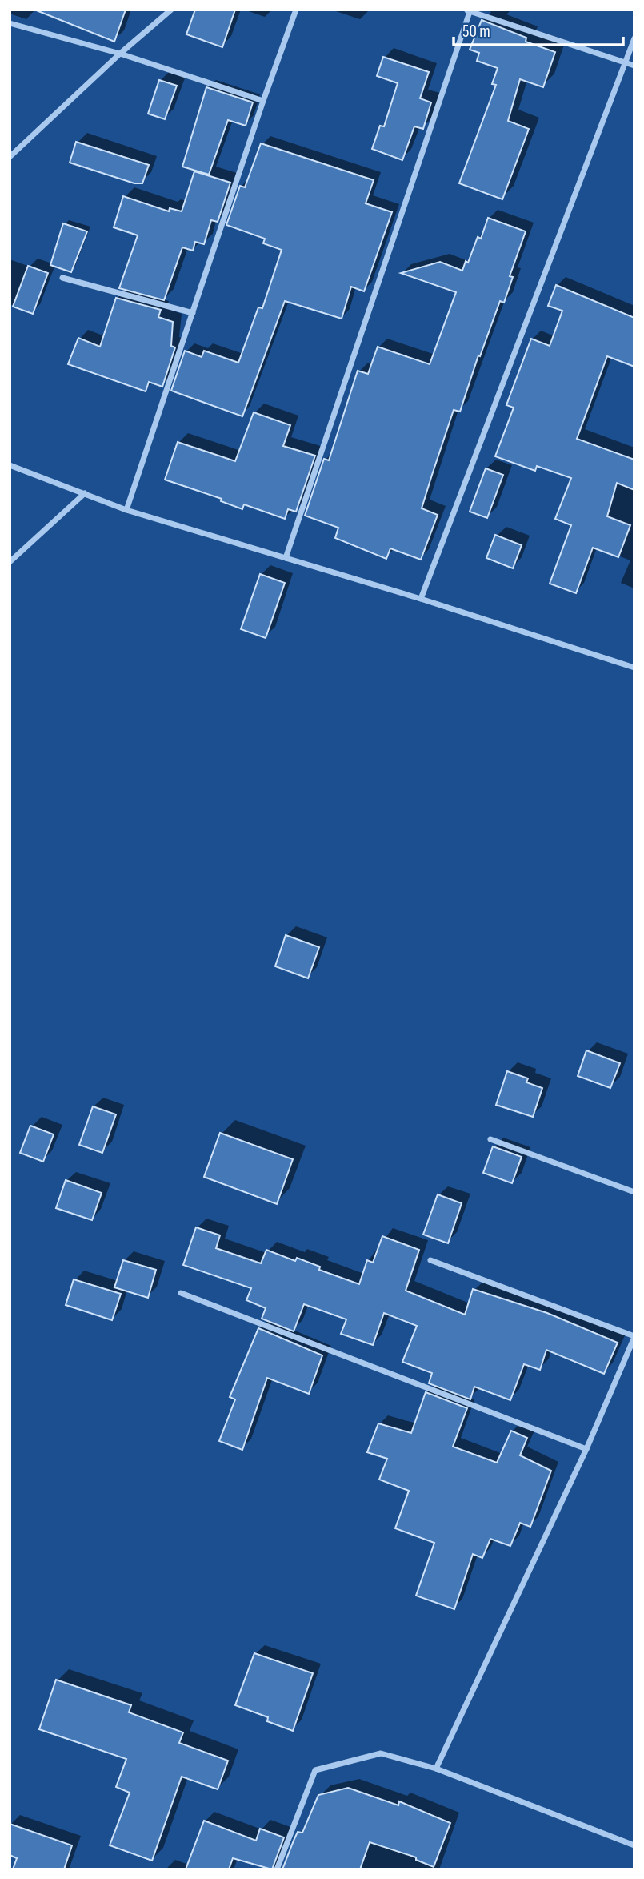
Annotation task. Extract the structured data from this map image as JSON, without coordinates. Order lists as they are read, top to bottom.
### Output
{
  "scale_bar": "50 m"
}
